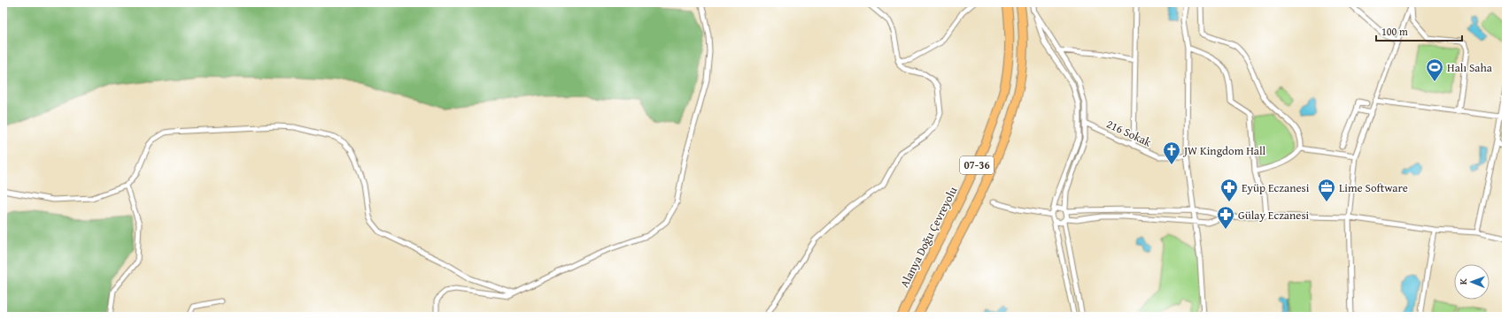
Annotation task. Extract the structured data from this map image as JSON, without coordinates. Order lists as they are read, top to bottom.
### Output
{
  "streets": {
    "highway": ["07-36", "Alanya Doğu Çevreyolu"],
    "street": ["216 Sokak"]
  },
  "places": {
    "sports": ["Halı Saha"],
    "church": ["JW Kingdom Hall"],
    "pharmacy": ["Eyüp Eczanesi", "Gülay Eczanesi"],
    "office": ["Lime Software"]
  },
  "scale_bar": "100 m",
  "north": "left"
}
